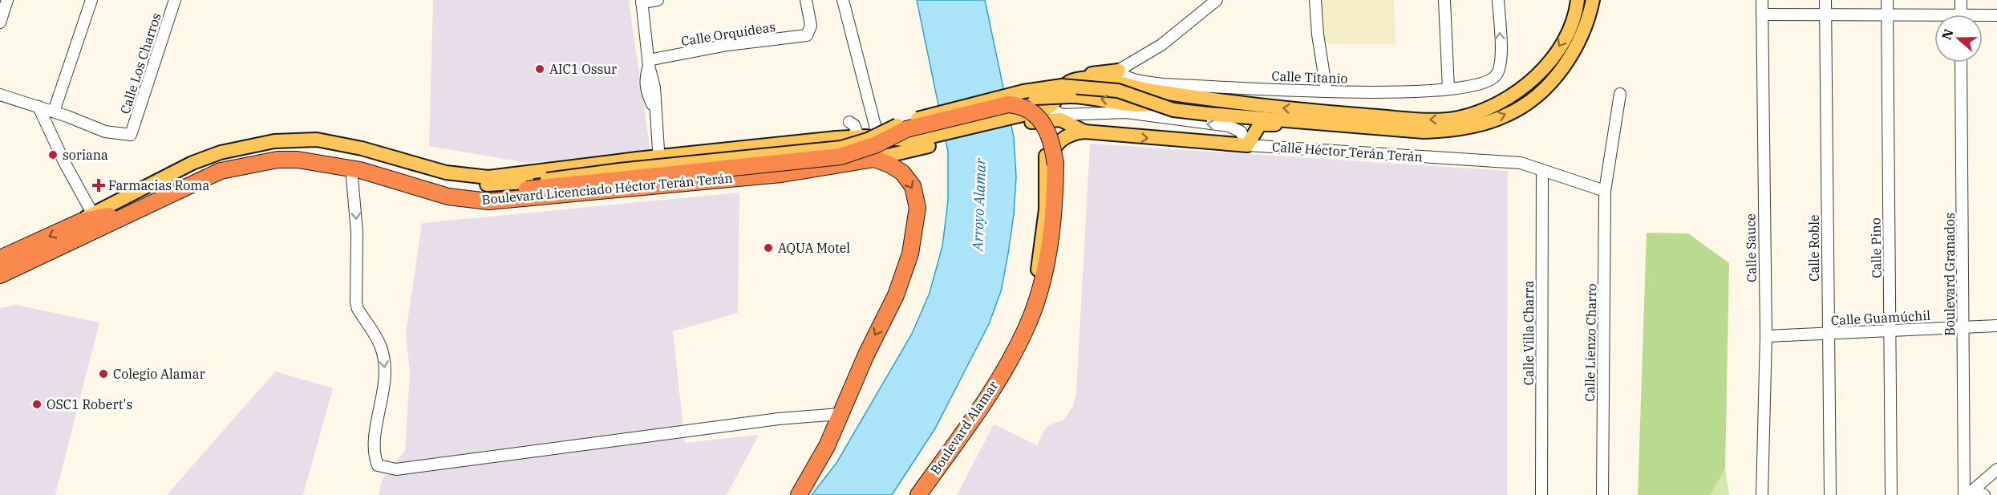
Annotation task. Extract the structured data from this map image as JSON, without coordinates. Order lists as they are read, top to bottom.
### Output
{
  "streets": {
    "highway": ["Boulevard Licenciado Héctor Terán Terán", "Boulevard Alamar"],
    "main road": ["Calle Héctor Terán Terán"],
    "street": [
      "Calle Orquídeas",
      "Calle Los Charros",
      "Calle Titanio",
      "Calle Sauce",
      "Calle Roble",
      "Calle Pino",
      "Boulevard Granados",
      "Calle Guamúchil",
      "Calle Villa Charra",
      "Calle Lienzo Charro"
    ]
  },
  "crossings": [
    ["Calle Héctor Terán Terán", "Boulevard Licenciado Héctor Terán Terán"],
    ["Calle Héctor Terán Terán", "Calle Villa Charra"],
    ["Calle Héctor Terán Terán", "Calle Lienzo Charro"],
    ["Calle Héctor Terán Terán", "Boulevard Alamar"],
    ["Boulevard Licenciado Héctor Terán Terán", "Boulevard Alamar"],
    ["Calle Sauce", "Calle Guamúchil"],
    ["Calle Roble", "Calle Guamúchil"],
    ["Calle Pino", "Calle Guamúchil"],
    ["Boulevard Granados", "Calle Guamúchil"]
  ],
  "water": ["Arroyo Alamar"],
  "places": {
    "other": [
      "AIC1 Ossur",
      "soriana",
      "AQUA Motel",
      "Colegio Alamar",
      "OSC1 Robert's"
    ],
    "health": ["Farmacias Roma"]
  },
  "north": "left"
}
